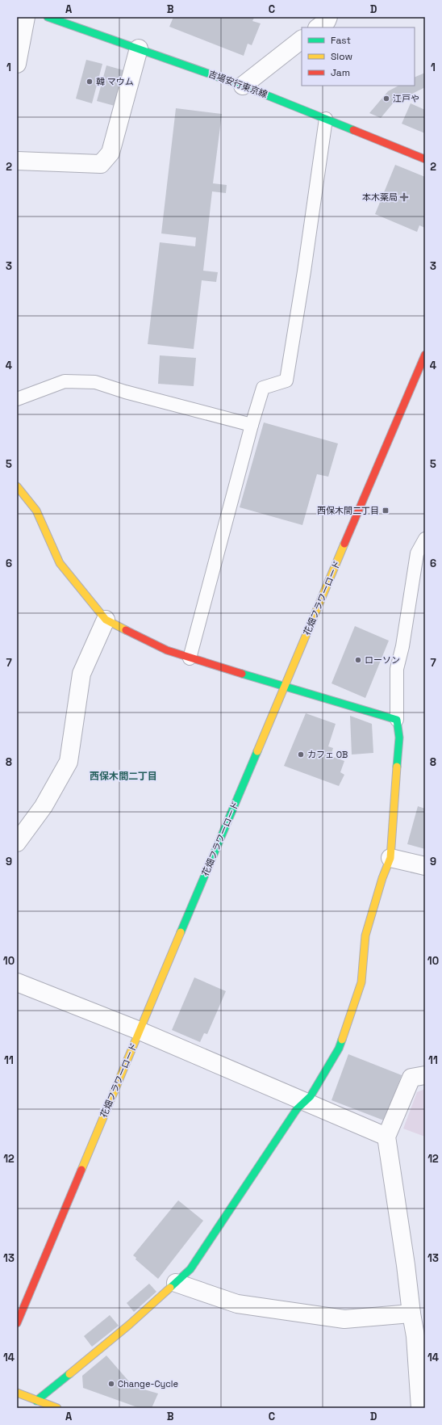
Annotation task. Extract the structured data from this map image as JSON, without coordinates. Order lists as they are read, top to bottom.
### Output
{
  "streets": {
    "main road": ["吉場安行東京線", "花畑フラワーロード"]
  },
  "districts": ["西保木間二丁目"],
  "places": {
    "other": [
      "韓 マウム",
      "江戸や",
      "ローソン",
      "カフェ OB",
      "Change-Cycle"
    ],
    "health": ["本木薬局"],
    "transit": ["西保木間二丁目"]
  },
  "legend": ["Fast", "Slow", "Jam"],
  "grid": {
    "columns": [
      "A",
      "B",
      "C",
      "D"
    ],
    "rows": [
      "1",
      "2",
      "3",
      "4",
      "5",
      "6",
      "7",
      "8",
      "9",
      "10",
      "11",
      "12",
      "13",
      "14"
    ]
  }
}
